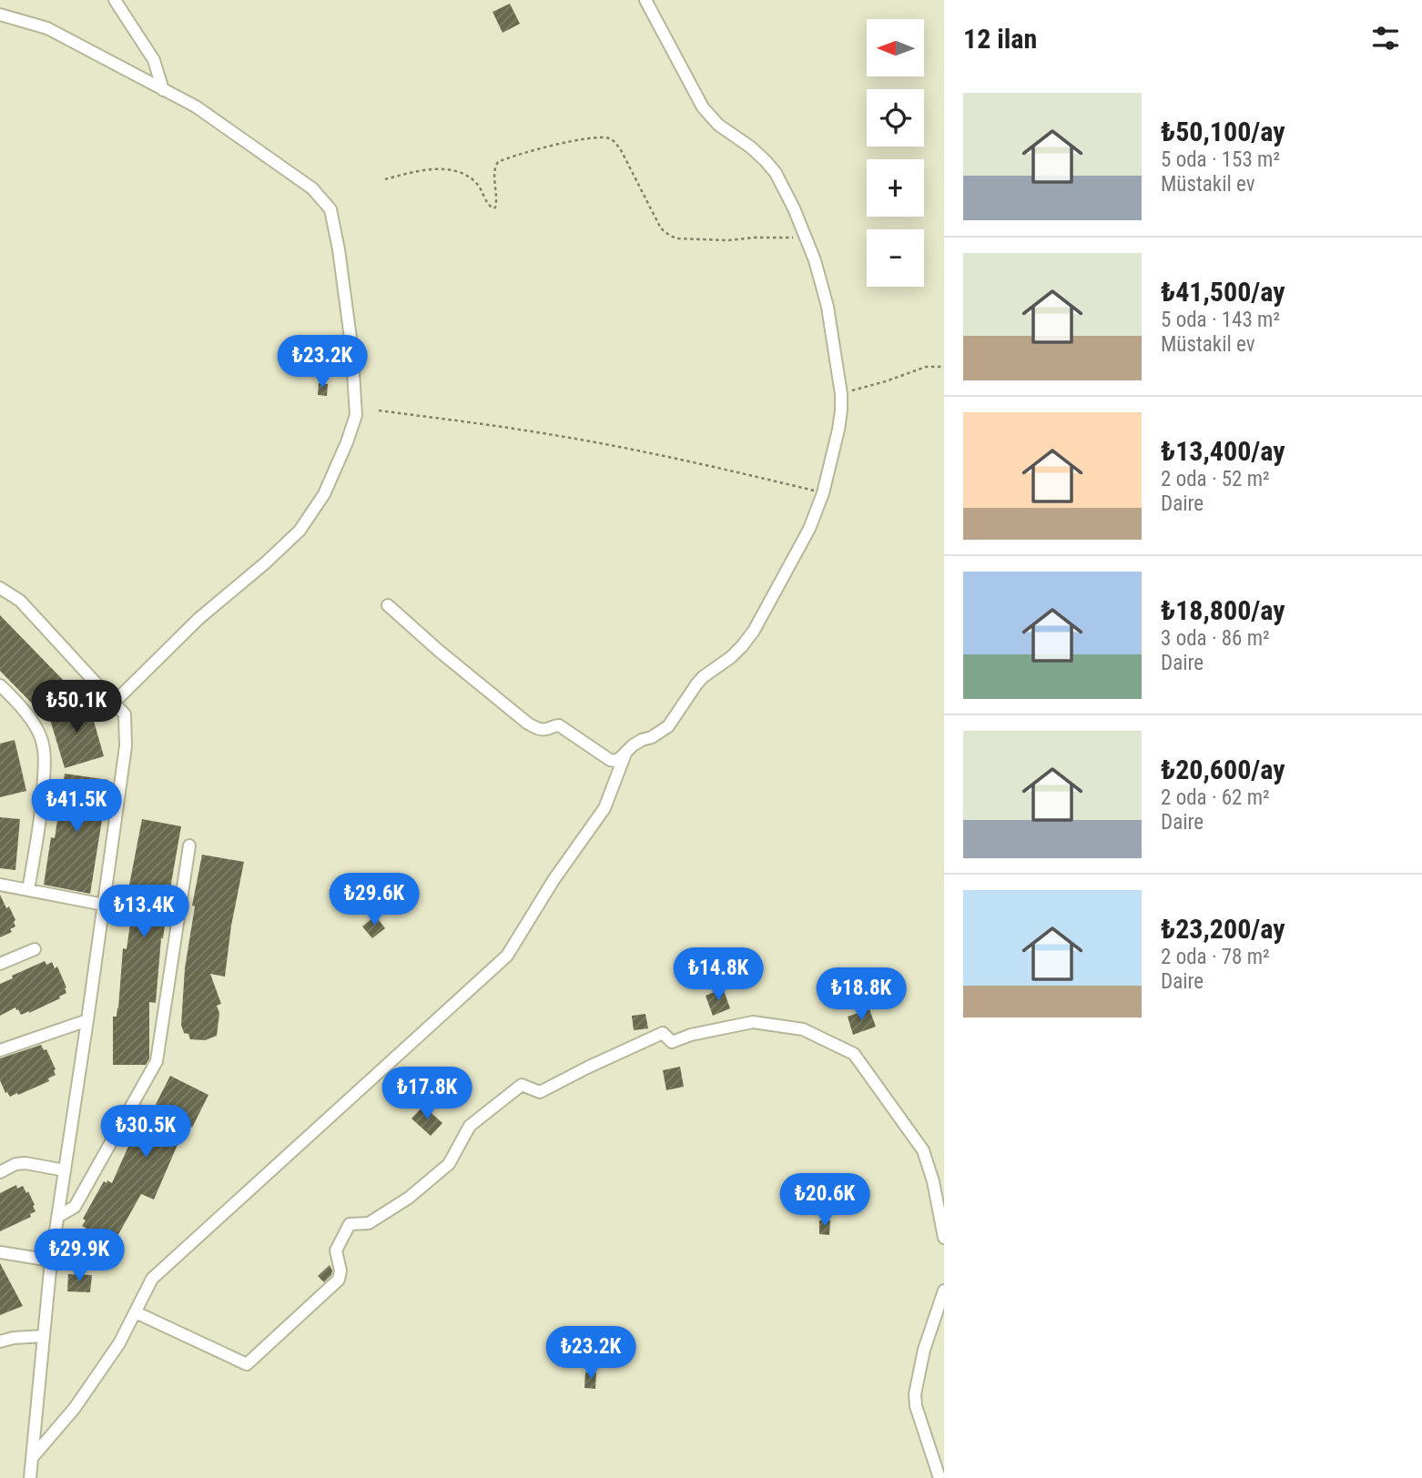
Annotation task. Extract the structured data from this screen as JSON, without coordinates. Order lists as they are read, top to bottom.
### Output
{
  "north": "left",
  "page": {
    "heading": "12 ilan",
    "map_buttons": ["+", "−"],
    "list": [
      {
        "name": "₺50,100/ay",
        "note": "5 oda · 153 m² · Müstakil ev"
      },
      {
        "name": "₺41,500/ay",
        "note": "5 oda · 143 m² · Müstakil ev"
      },
      {
        "name": "₺13,400/ay",
        "note": "2 oda · 52 m² · Daire"
      },
      {
        "name": "₺18,800/ay",
        "note": "3 oda · 86 m² · Daire"
      },
      {
        "name": "₺20,600/ay",
        "note": "2 oda · 62 m² · Daire"
      },
      {
        "name": "₺23,200/ay",
        "note": "2 oda · 78 m² · Daire"
      }
    ],
    "price": [
      "₺23.2K",
      "₺50.1K",
      "₺41.5K",
      "₺29.6K",
      "₺13.4K",
      "₺14.8K",
      "₺18.8K",
      "₺17.8K",
      "₺30.5K",
      "₺20.6K",
      "₺29.9K",
      "₺23.2K"
    ]
  }
}
